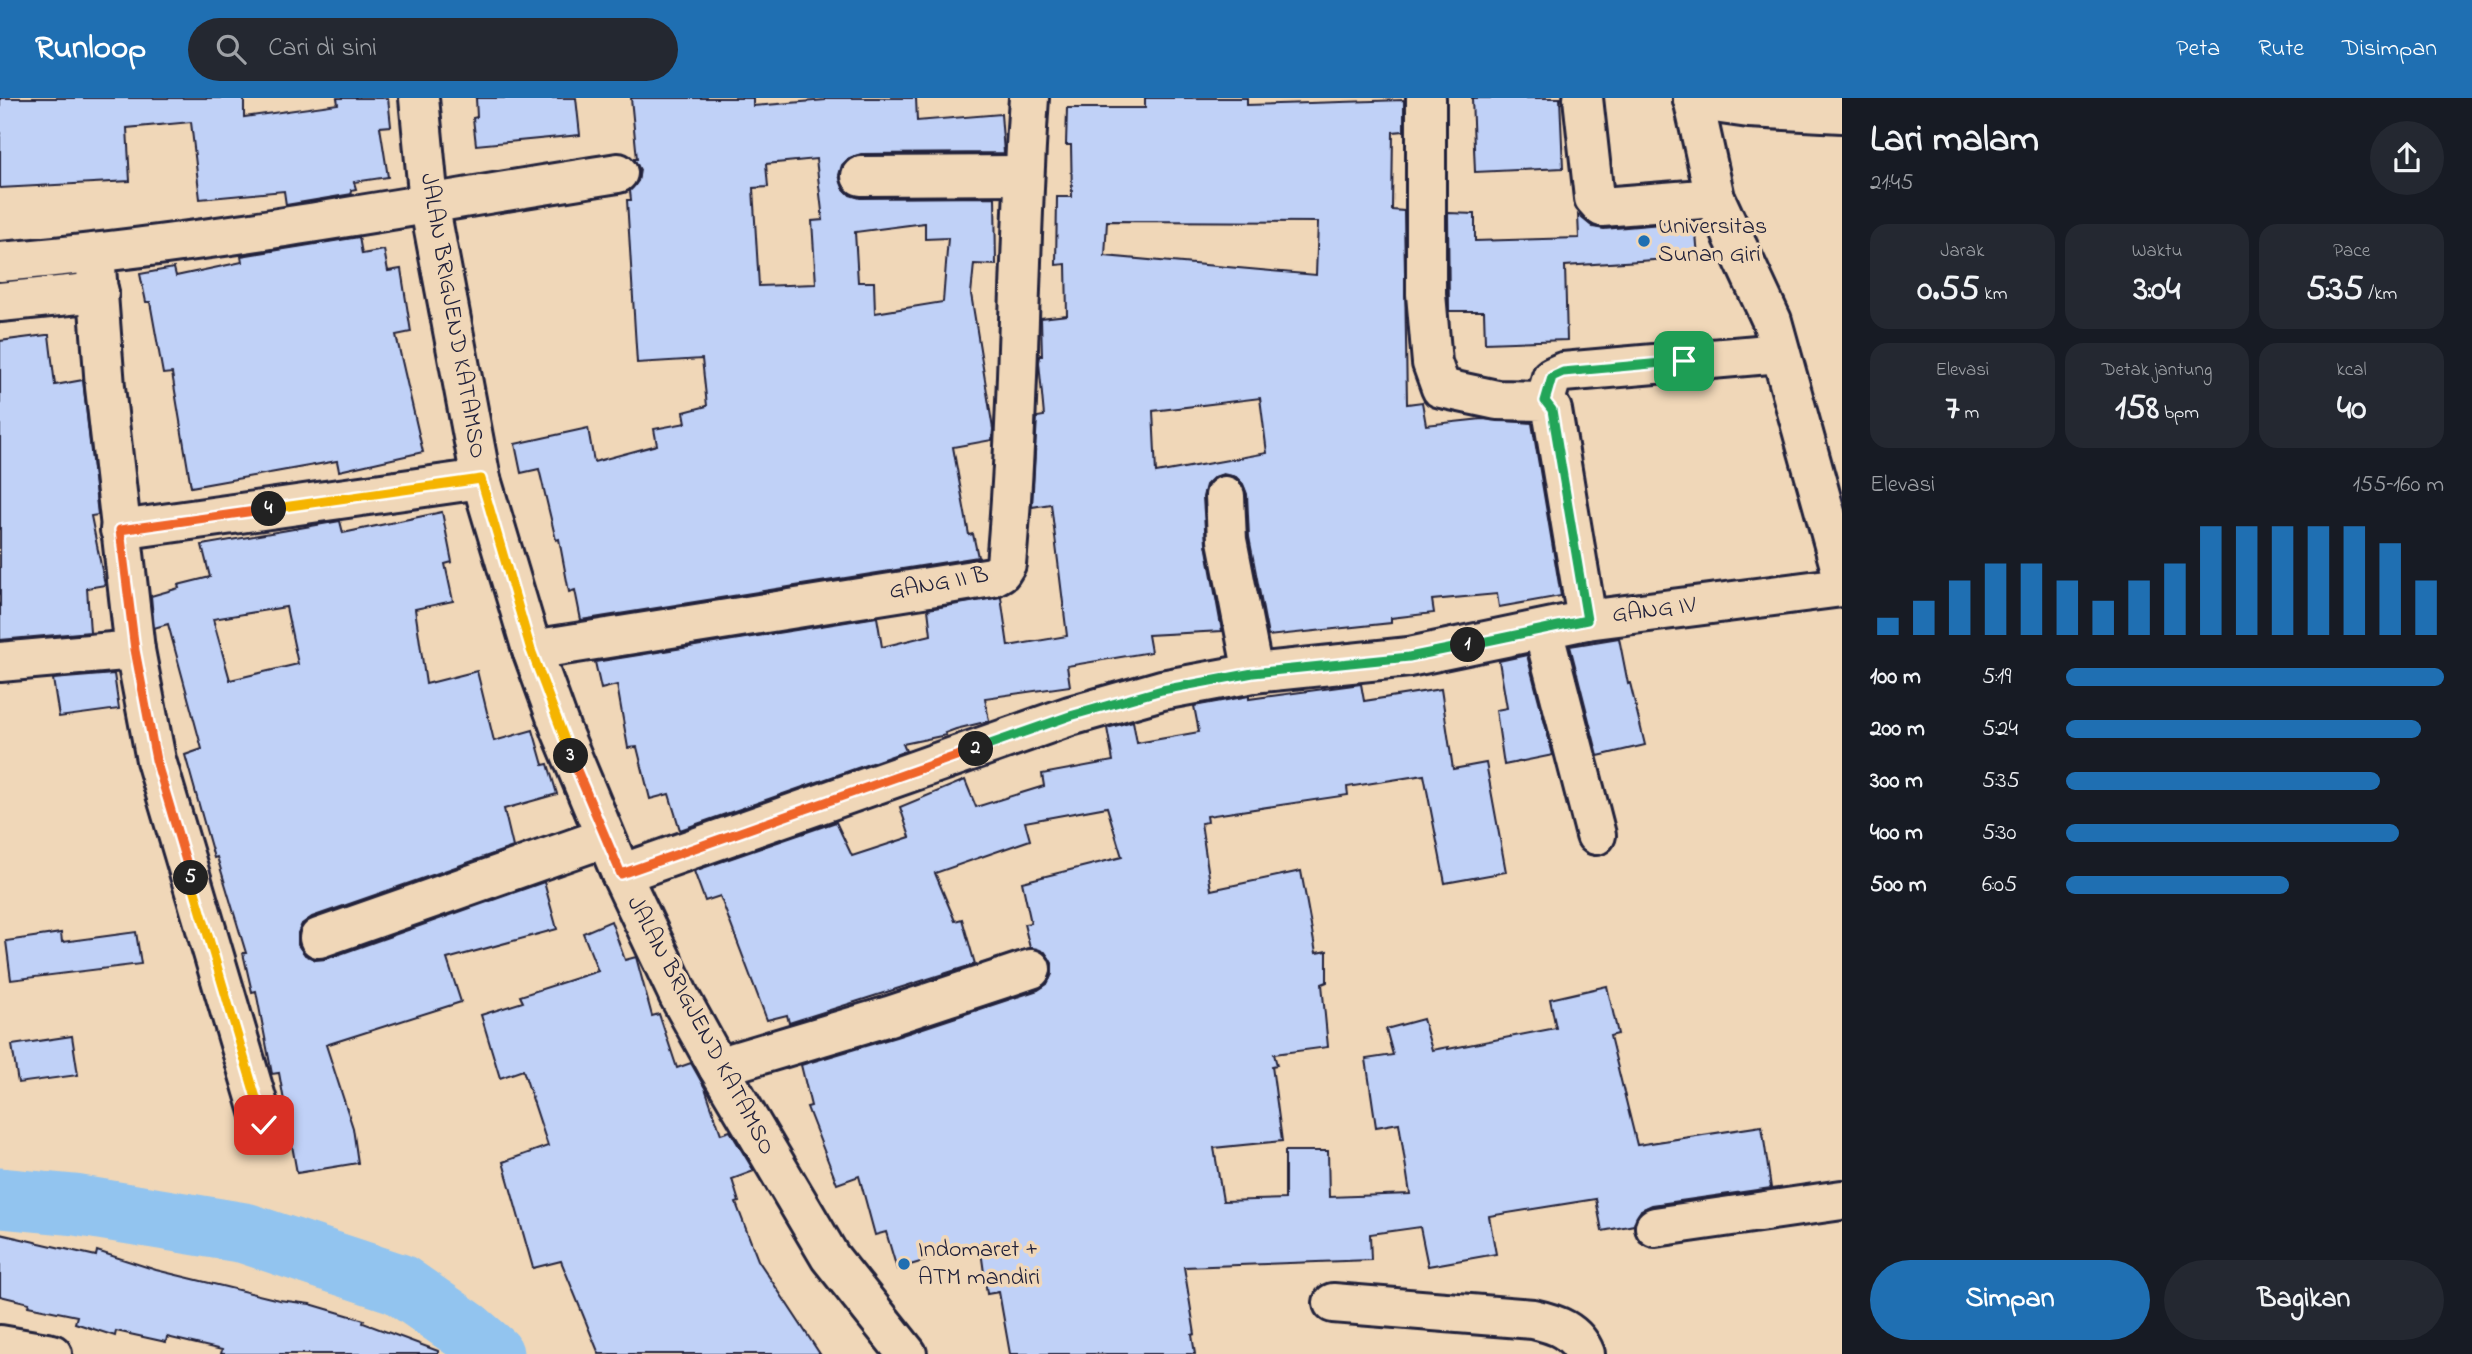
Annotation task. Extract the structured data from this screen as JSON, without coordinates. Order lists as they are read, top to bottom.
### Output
{
  "streets": {
    "street": ["JALAN BRIGJEND KATAMSO", "GANG II B", "GANG IV"]
  },
  "crossings": [
    ["JALAN BRIGJEND KATAMSO", "GANG II B"],
    ["JALAN BRIGJEND KATAMSO", "GANG IV"]
  ],
  "places": ["Universitas Sunan Giri", "Indomaret + ATM mandiri"],
  "page": {
    "header": "Runloop",
    "search": "Cari di sini",
    "nav": ["Peta", "Rute", "Disimpan"],
    "heading": ["Lari malam", "21:45"],
    "stats": [
      ["Jarak", "0.55 km"],
      ["Waktu", "3:04"],
      ["Pace", "5:35 /km"],
      ["Elevasi", "7 m"],
      ["Detak jantung", "158 bpm"],
      ["kcal", "40"]
    ],
    "chart": ["Elevasi", "155–160 m"],
    "pins": [
      "4",
      "1",
      "2",
      "3",
      "5"
    ],
    "list": [
      {
        "name": "100 m",
        "note": "5:19"
      },
      {
        "name": "200 m",
        "note": "5:24"
      },
      {
        "name": "300 m",
        "note": "5:35"
      },
      {
        "name": "400 m",
        "note": "5:30"
      },
      {
        "name": "500 m",
        "note": "6:05"
      }
    ],
    "buttons": ["Simpan", "Bagikan"]
  }
}
